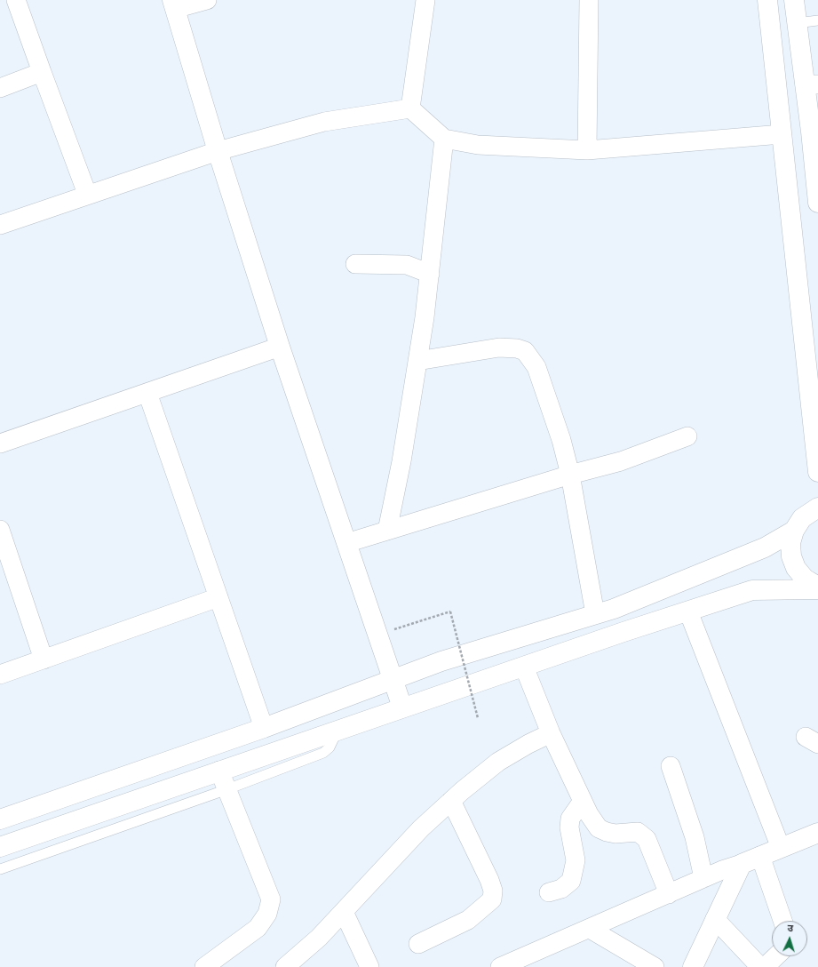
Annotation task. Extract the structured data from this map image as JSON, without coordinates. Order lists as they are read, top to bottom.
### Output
{
  "north": "top"
}
